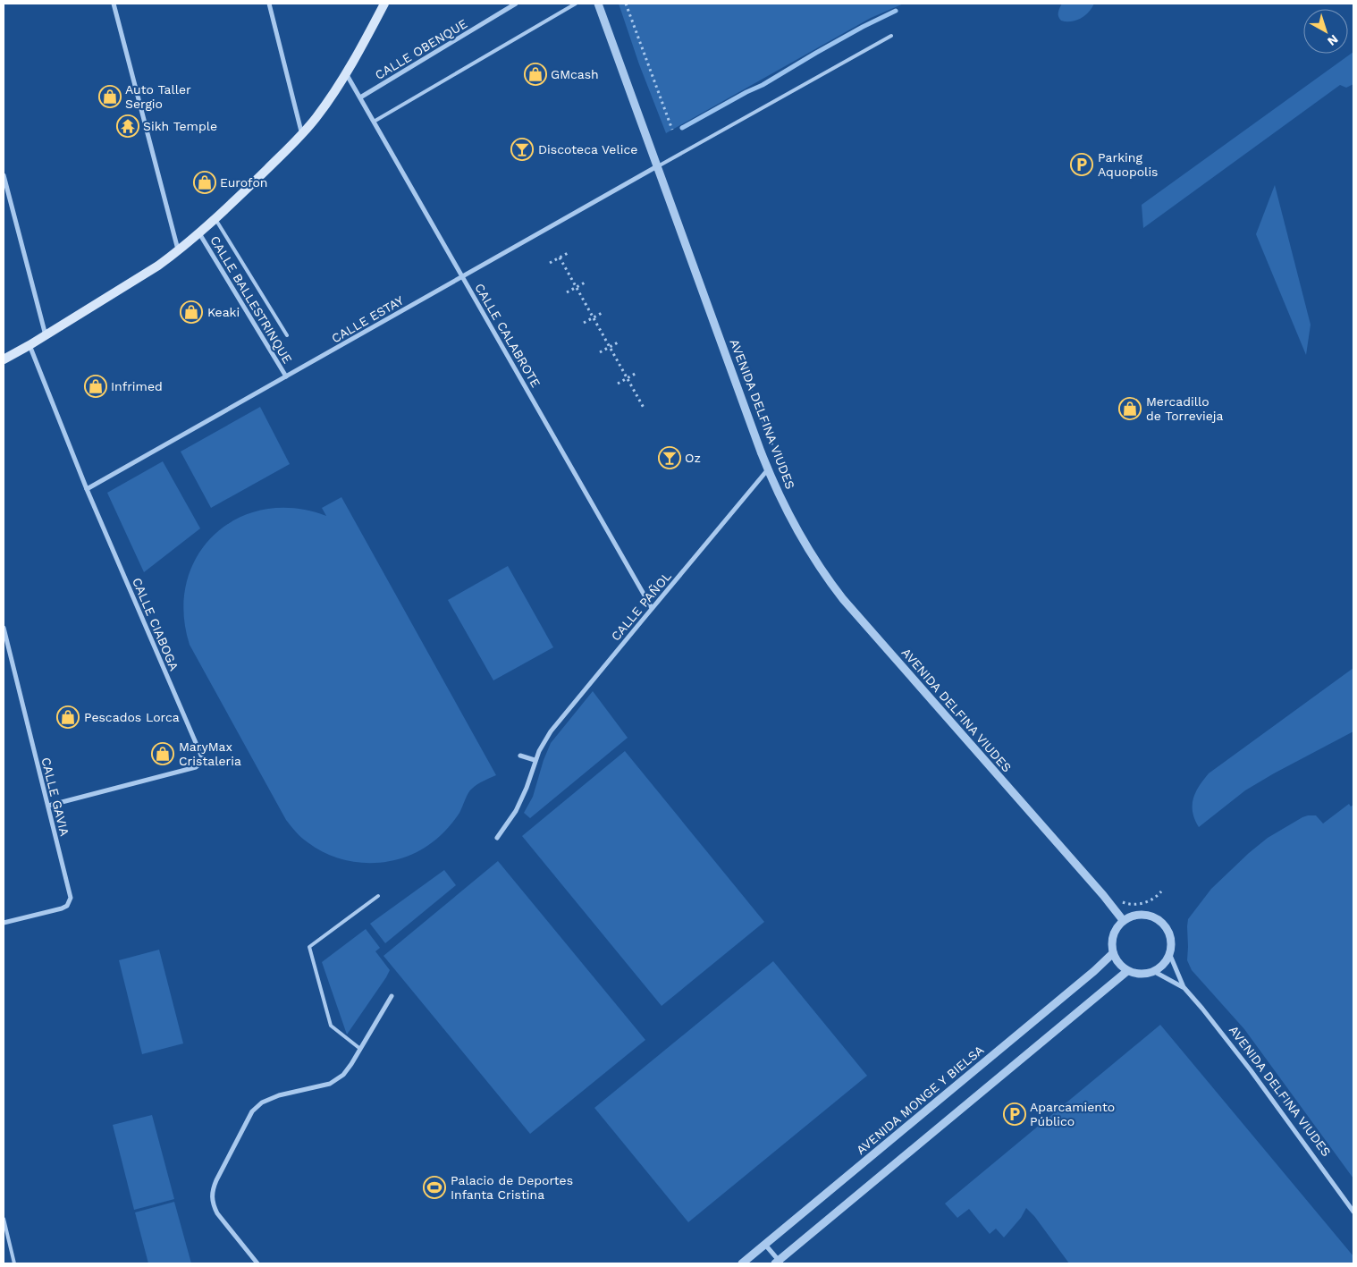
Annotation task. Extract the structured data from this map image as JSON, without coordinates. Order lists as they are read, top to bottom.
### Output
{
  "streets": {
    "street": [
      "CALLE OBENQUE",
      "CALLE BALLESTRINQUE",
      "CALLE ESTAY",
      "CALLE CALABROTE",
      "AVENIDA DELFINA VIUDES",
      "CALLE PAÑOL",
      "CALLE CIABOGA",
      "CALLE GAVIA",
      "AVENIDA MONGE Y BIELSA"
    ]
  },
  "crossings": [
    ["CALLE OBENQUE", "CALLE CALABROTE"],
    ["CALLE BALLESTRINQUE", "CALLE ESTAY"],
    ["CALLE ESTAY", "CALLE CALABROTE"],
    ["CALLE ESTAY", "AVENIDA DELFINA VIUDES"],
    ["CALLE ESTAY", "CALLE CIABOGA"],
    ["CALLE CALABROTE", "CALLE PAÑOL"],
    ["AVENIDA DELFINA VIUDES", "CALLE PAÑOL"],
    ["AVENIDA DELFINA VIUDES", "AVENIDA MONGE Y BIELSA"],
    ["CALLE CIABOGA", "CALLE GAVIA"]
  ],
  "places": {
    "shop": [
      "GMcash",
      "Auto Taller Sergio",
      "Eurofon",
      "Keaki",
      "Infrimed",
      "Mercadillo de Torrevieja",
      "Pescados Lorca",
      "MaryMax Cristaleria"
    ],
    "temple": ["Sikh Temple"],
    "bar": ["Discoteca Velice", "Oz"],
    "parking": ["Parking Aquopolis", "Aparcamiento Público"],
    "sports": ["Palacio de Deportes Infanta Cristina"]
  },
  "north": "bottom right"
}
